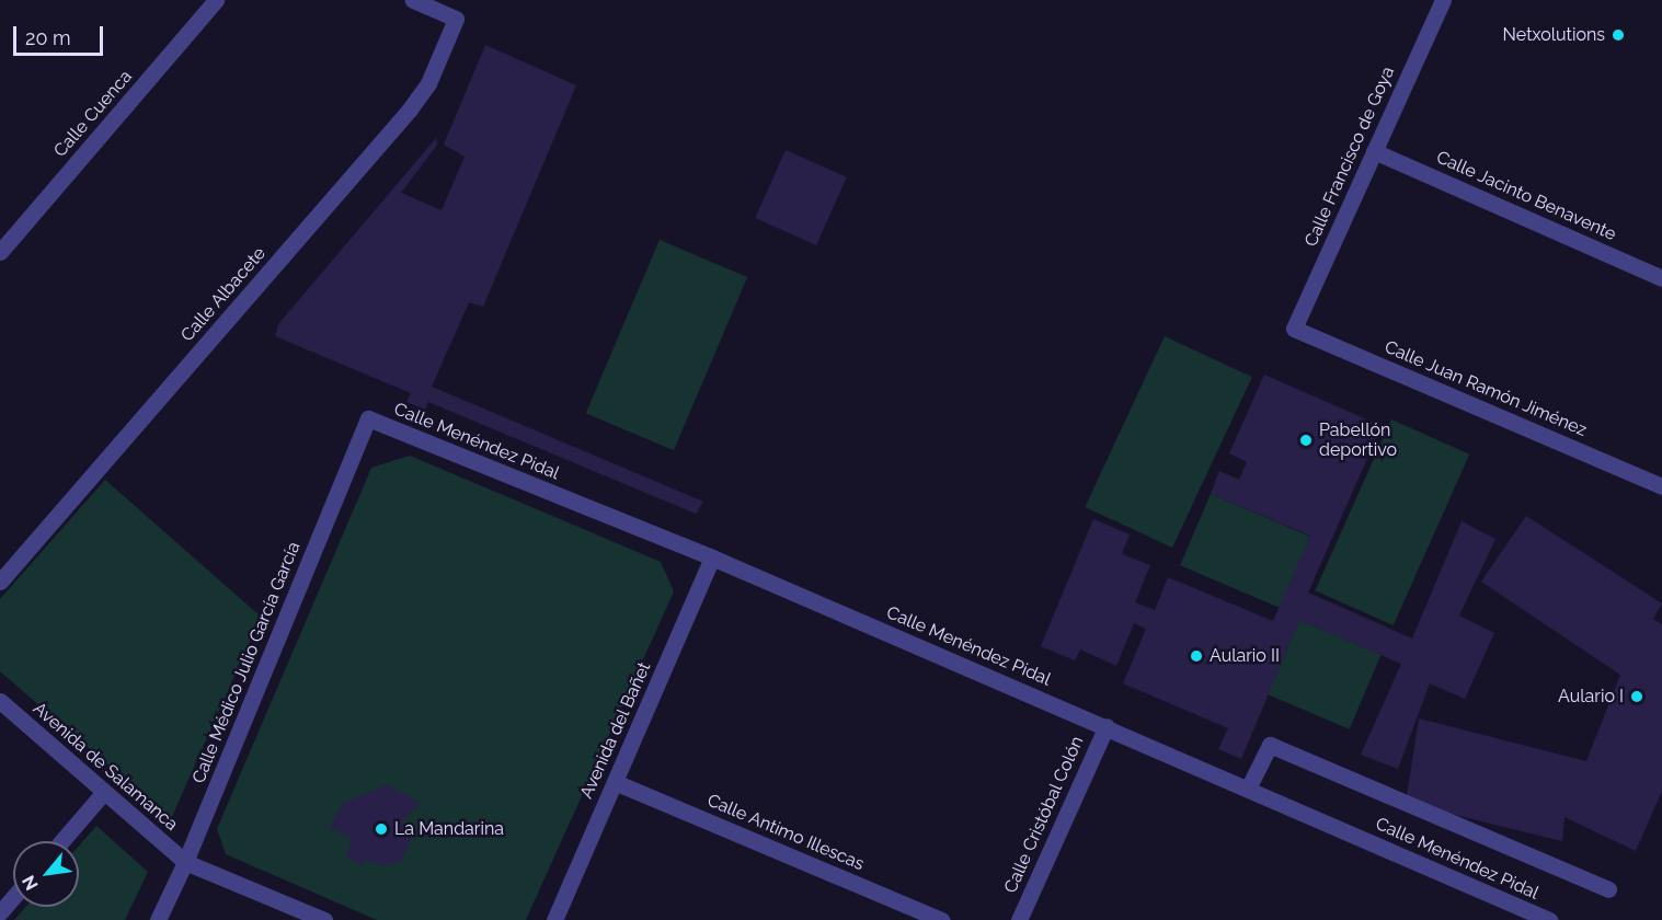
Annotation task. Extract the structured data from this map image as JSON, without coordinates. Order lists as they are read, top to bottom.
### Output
{
  "streets": {
    "street": [
      "Calle Cuenca",
      "Calle Francisco de Goya",
      "Calle Jacinto Benavente",
      "Calle Albacete",
      "Calle Juan Ramón Jiménez",
      "Calle Menéndez Pidal",
      "Calle Médico Julio García García",
      "Avenida del Bañet",
      "Avenida de Salamanca",
      "Calle Cristóbal Colón",
      "Calle Antimo Illescas"
    ]
  },
  "crossings": [
    ["Calle Francisco de Goya", "Calle Jacinto Benavente"],
    ["Calle Francisco de Goya", "Calle Juan Ramón Jiménez"],
    ["Calle Menéndez Pidal", "Calle Médico Julio García García"],
    ["Calle Menéndez Pidal", "Avenida del Bañet"],
    ["Calle Menéndez Pidal", "Calle Cristóbal Colón"],
    ["Calle Médico Julio García García", "Avenida de Salamanca"],
    ["Avenida del Bañet", "Calle Antimo Illescas"]
  ],
  "places": [
    "Netxolutions",
    "Pabellón deportivo",
    "Aulario II",
    "Aulario I",
    "La Mandarina"
  ],
  "scale_bar": "20 m",
  "north": "bottom left"
}
